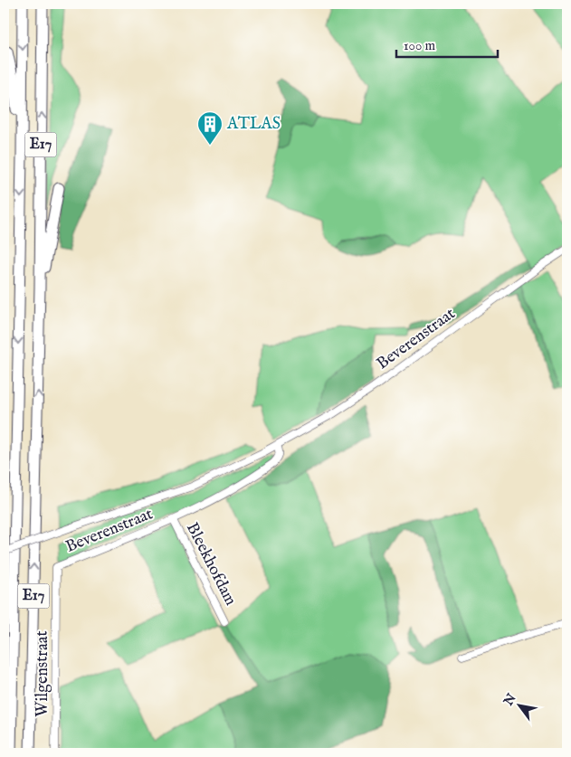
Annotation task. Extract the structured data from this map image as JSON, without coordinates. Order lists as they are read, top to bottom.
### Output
{
  "streets": {
    "highway": ["E17"],
    "street": ["Beverenstraat", "Bleekhofdam", "Wilgenstraat"]
  },
  "crossings": [
    ["Beverenstraat", "Bleekhofdam"],
    ["Beverenstraat", "Wilgenstraat"]
  ],
  "places": {
    "building": ["ATLAS"]
  },
  "scale_bar": "100 m",
  "north": "top left"
}
